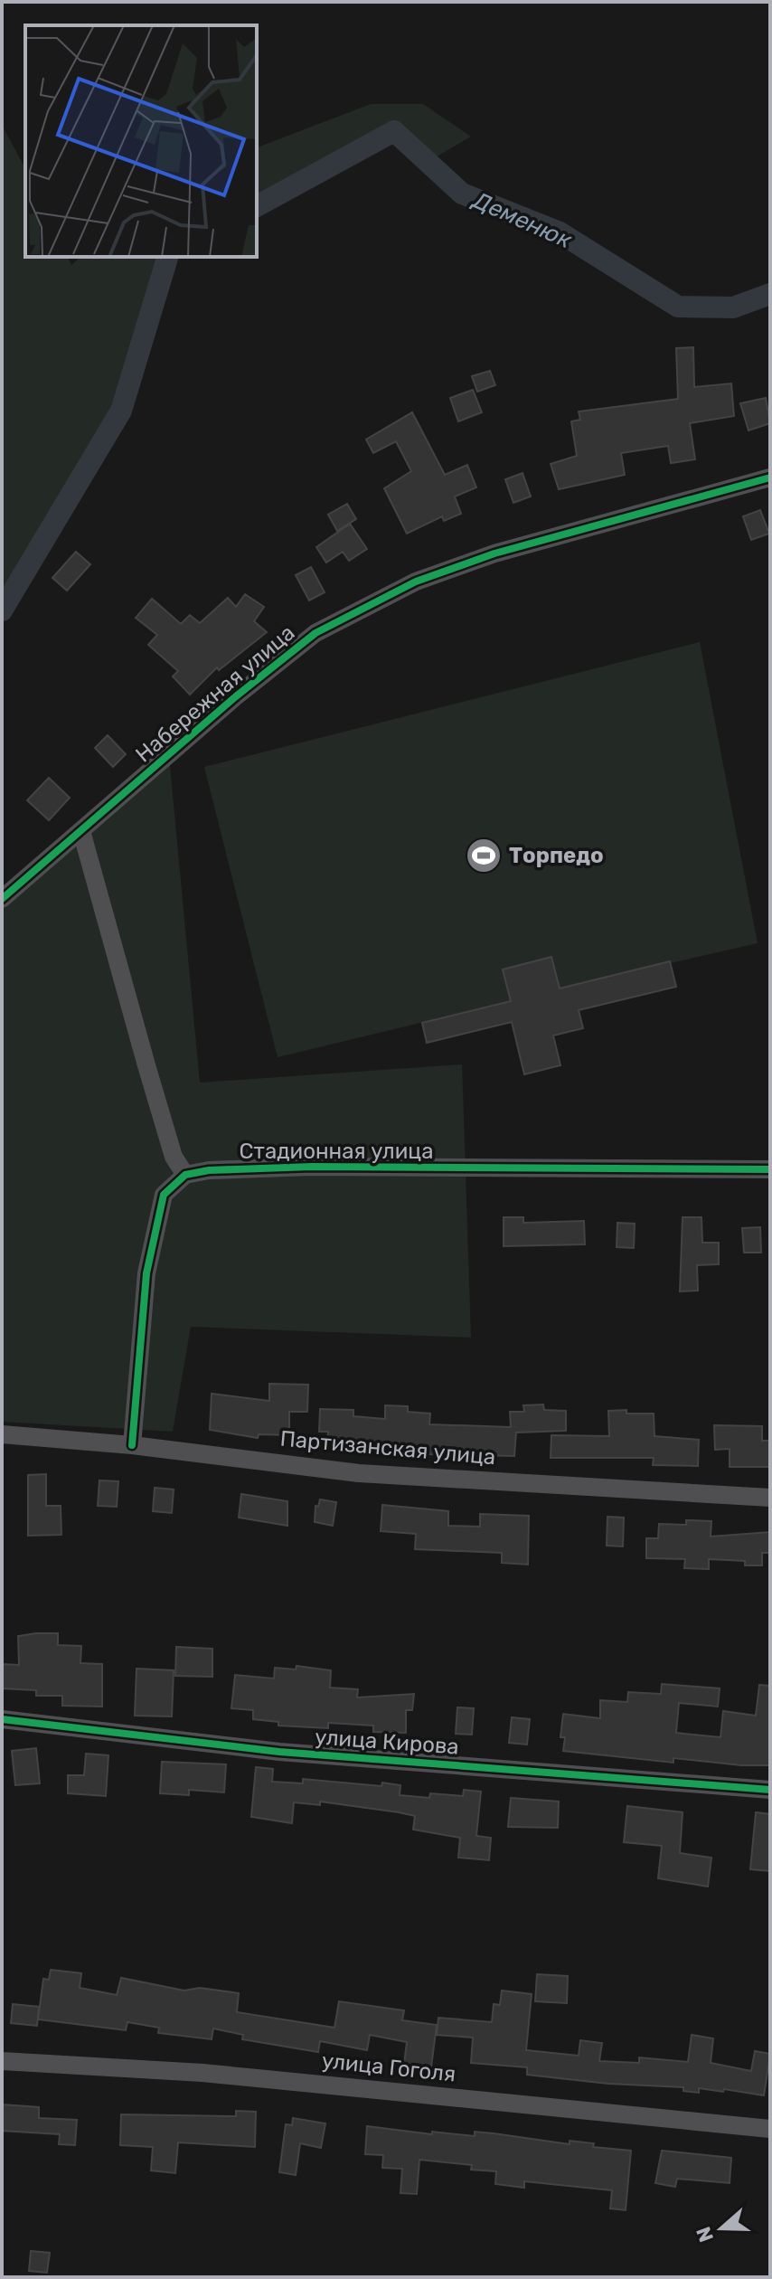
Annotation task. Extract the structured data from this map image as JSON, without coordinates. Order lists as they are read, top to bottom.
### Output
{
  "streets": {
    "street": [
      "Набережная улица",
      "Стадионная улица",
      "Партизанская улица",
      "улица Кирова",
      "улица Гоголя"
    ]
  },
  "water": ["Деменюк"],
  "places": {
    "sports": ["Торпедо"]
  },
  "north": "left"
}
